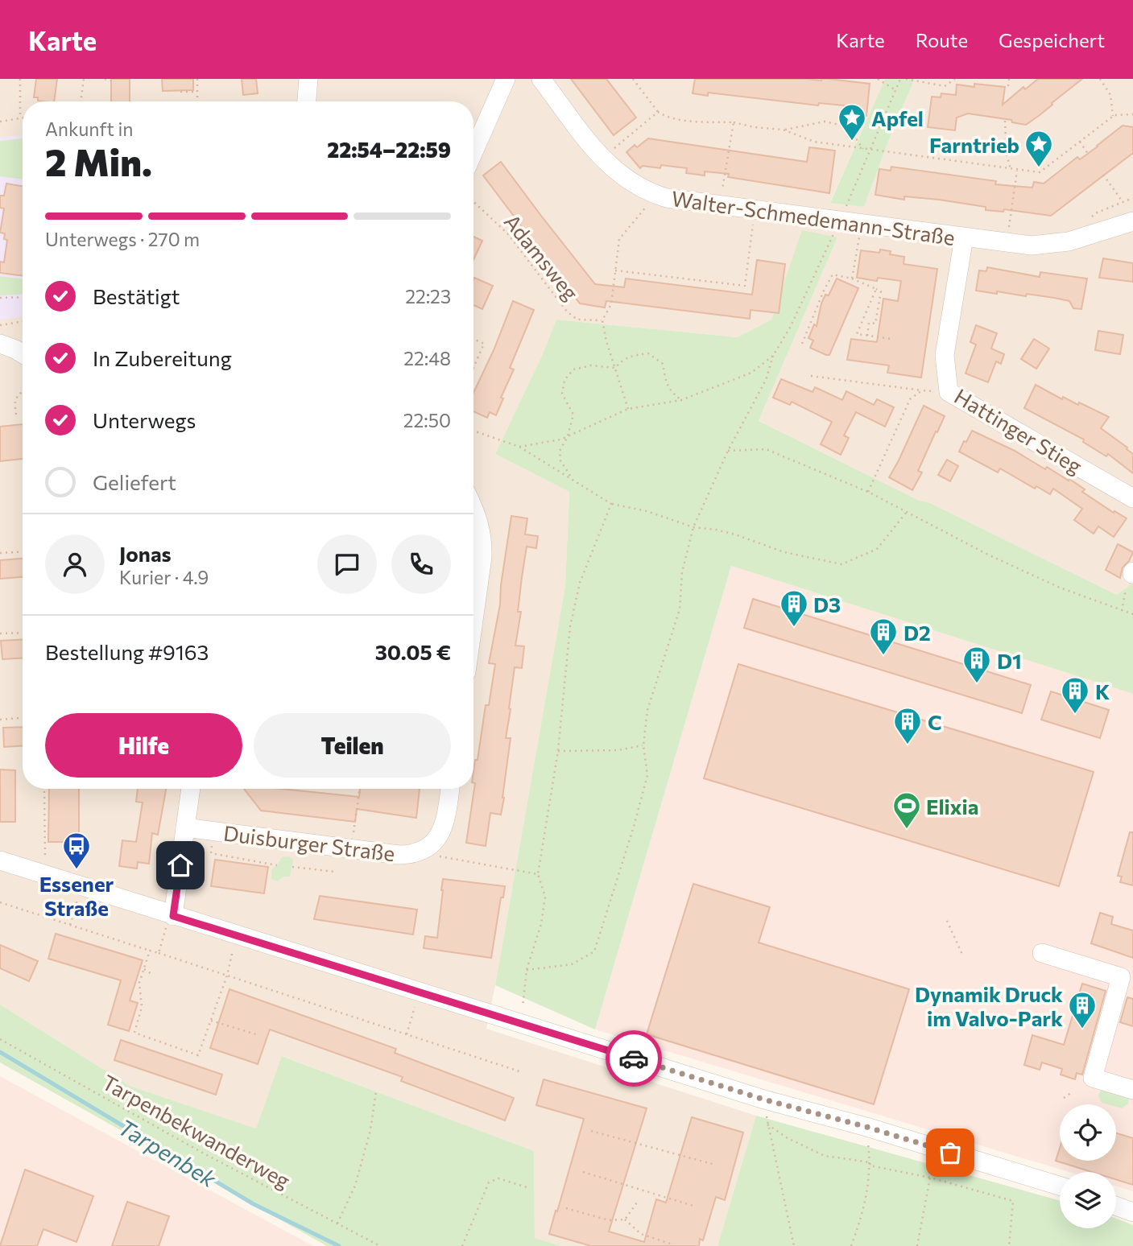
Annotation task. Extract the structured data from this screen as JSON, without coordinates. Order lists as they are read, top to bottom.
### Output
{
  "streets": {
    "street": ["Walter-Schmedemann-Straße", "Hattinger Stieg", "Duisburger Straße"],
    "path": ["Adamsweg", "Tarpenbekwanderweg"]
  },
  "crossings": [
    ["Walter-Schmedemann-Straße", "Hattinger Stieg"]
  ],
  "water": ["Tarpenbek"],
  "places": {
    "place": ["Apfel", "Farntrieb"],
    "building": [
      "D3",
      "D2",
      "D1",
      "K",
      "C",
      "Dynamik Druck im Valvo-Park"
    ],
    "sports": ["Elixia"],
    "bus stop": ["Essener Straße"]
  },
  "page": {
    "header": "Karte",
    "nav": ["Karte", "Route", "Gespeichert"],
    "heading": ["2 Min.", "Ankunft in", "22:54–22:59"],
    "panel": [
      "Jonas",
      "Kurier · 4.9",
      "Bestellung #9163",
      "30.05 €"
    ],
    "bar": "Unterwegs · 270 m",
    "list": [
      ["Bestätigt", "22:23"],
      ["In Zubereitung", "22:48"],
      ["Unterwegs", "22:50"],
      "Geliefert"
    ],
    "buttons": ["Hilfe", "Teilen"]
  }
}
